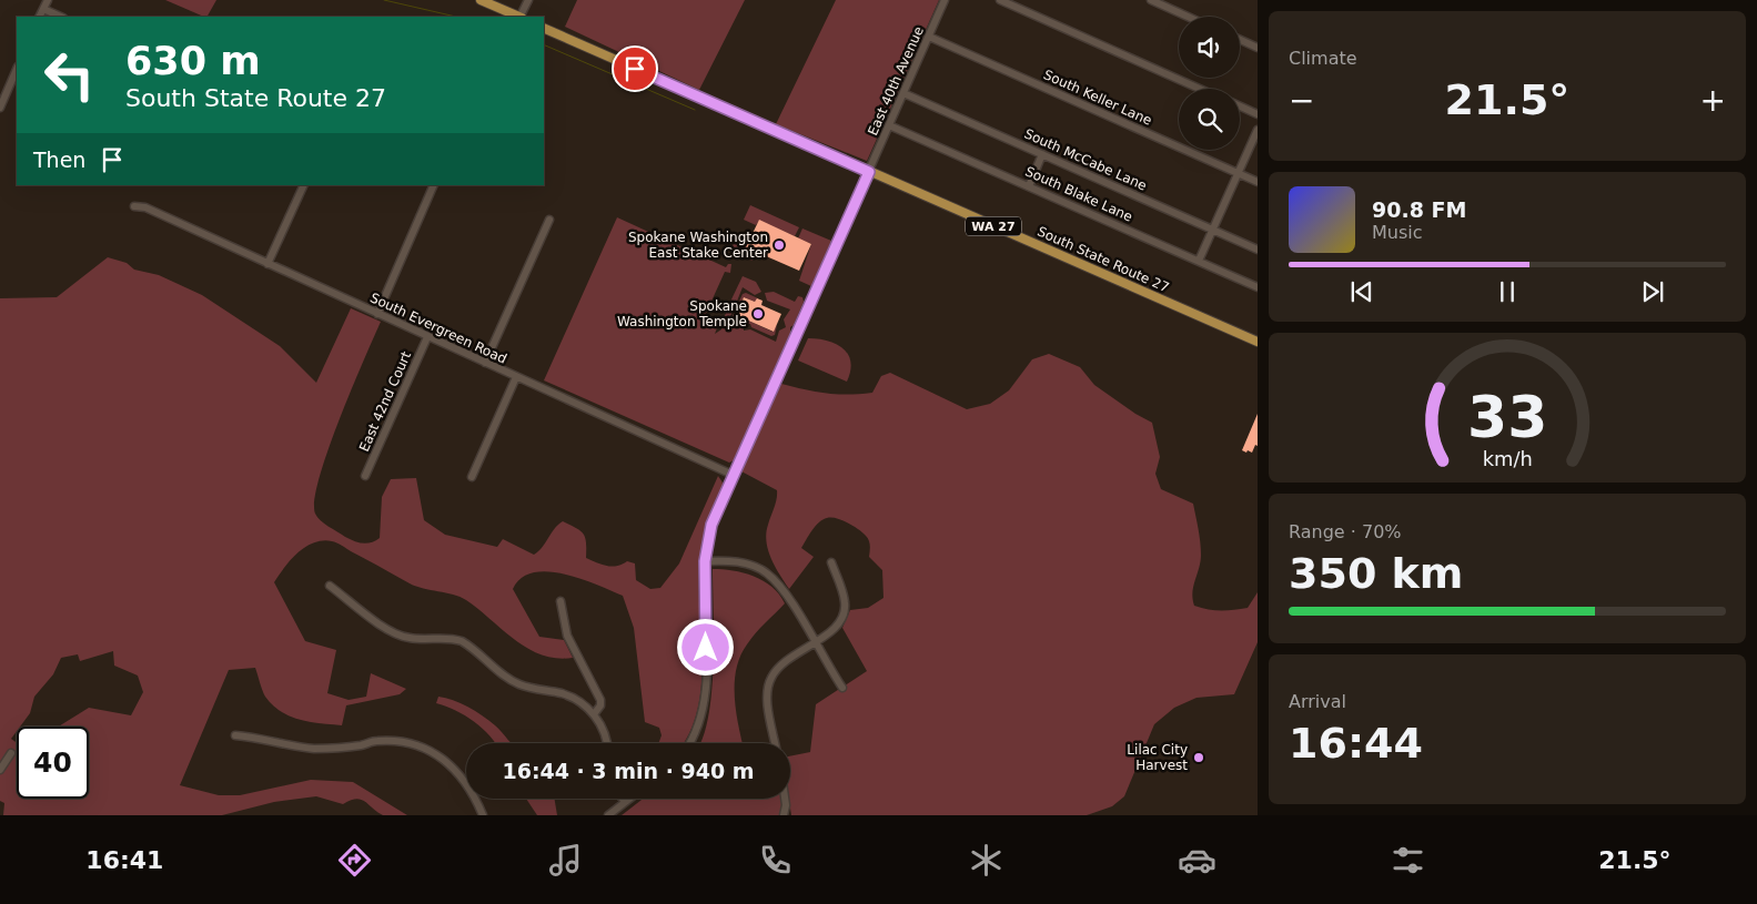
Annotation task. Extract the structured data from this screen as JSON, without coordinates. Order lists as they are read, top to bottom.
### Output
{
  "streets": {
    "main road": ["WA 27", "South State Route 27"],
    "street": [
      "East 40th Avenue",
      "South Keller Lane",
      "South McCabe Lane",
      "South Blake Lane",
      "South Evergreen Road",
      "East 42nd Court"
    ]
  },
  "crossings": [
    ["East 40th Avenue", "South Keller Lane"],
    ["East 40th Avenue", "South McCabe Lane"],
    ["East 40th Avenue", "South Blake Lane"],
    ["East 40th Avenue", "South State Route 27"],
    ["East 40th Avenue", "South Evergreen Road"],
    ["South Evergreen Road", "East 42nd Court"]
  ],
  "places": ["Spokane Washington East Stake Center", "Spokane Washington Temple", "Lilac City Harvest"],
  "page": {
    "tile": [
      "Climate",
      ["Range · 70%", "350 km"],
      ["Arrival", "16:44"]
    ],
    "turn": ["630 m", "South State Route 27"],
    "heat": ["−", "21.5°", "+"],
    "then": "Then",
    "song": ["90.8 FM", "Music"],
    "limit": "40",
    "trip": "16:44 · 3 min · 940 m",
    "tabs": ["16:41", "21.5°"],
    "gauge": ["33", "km/h"]
  }
}
